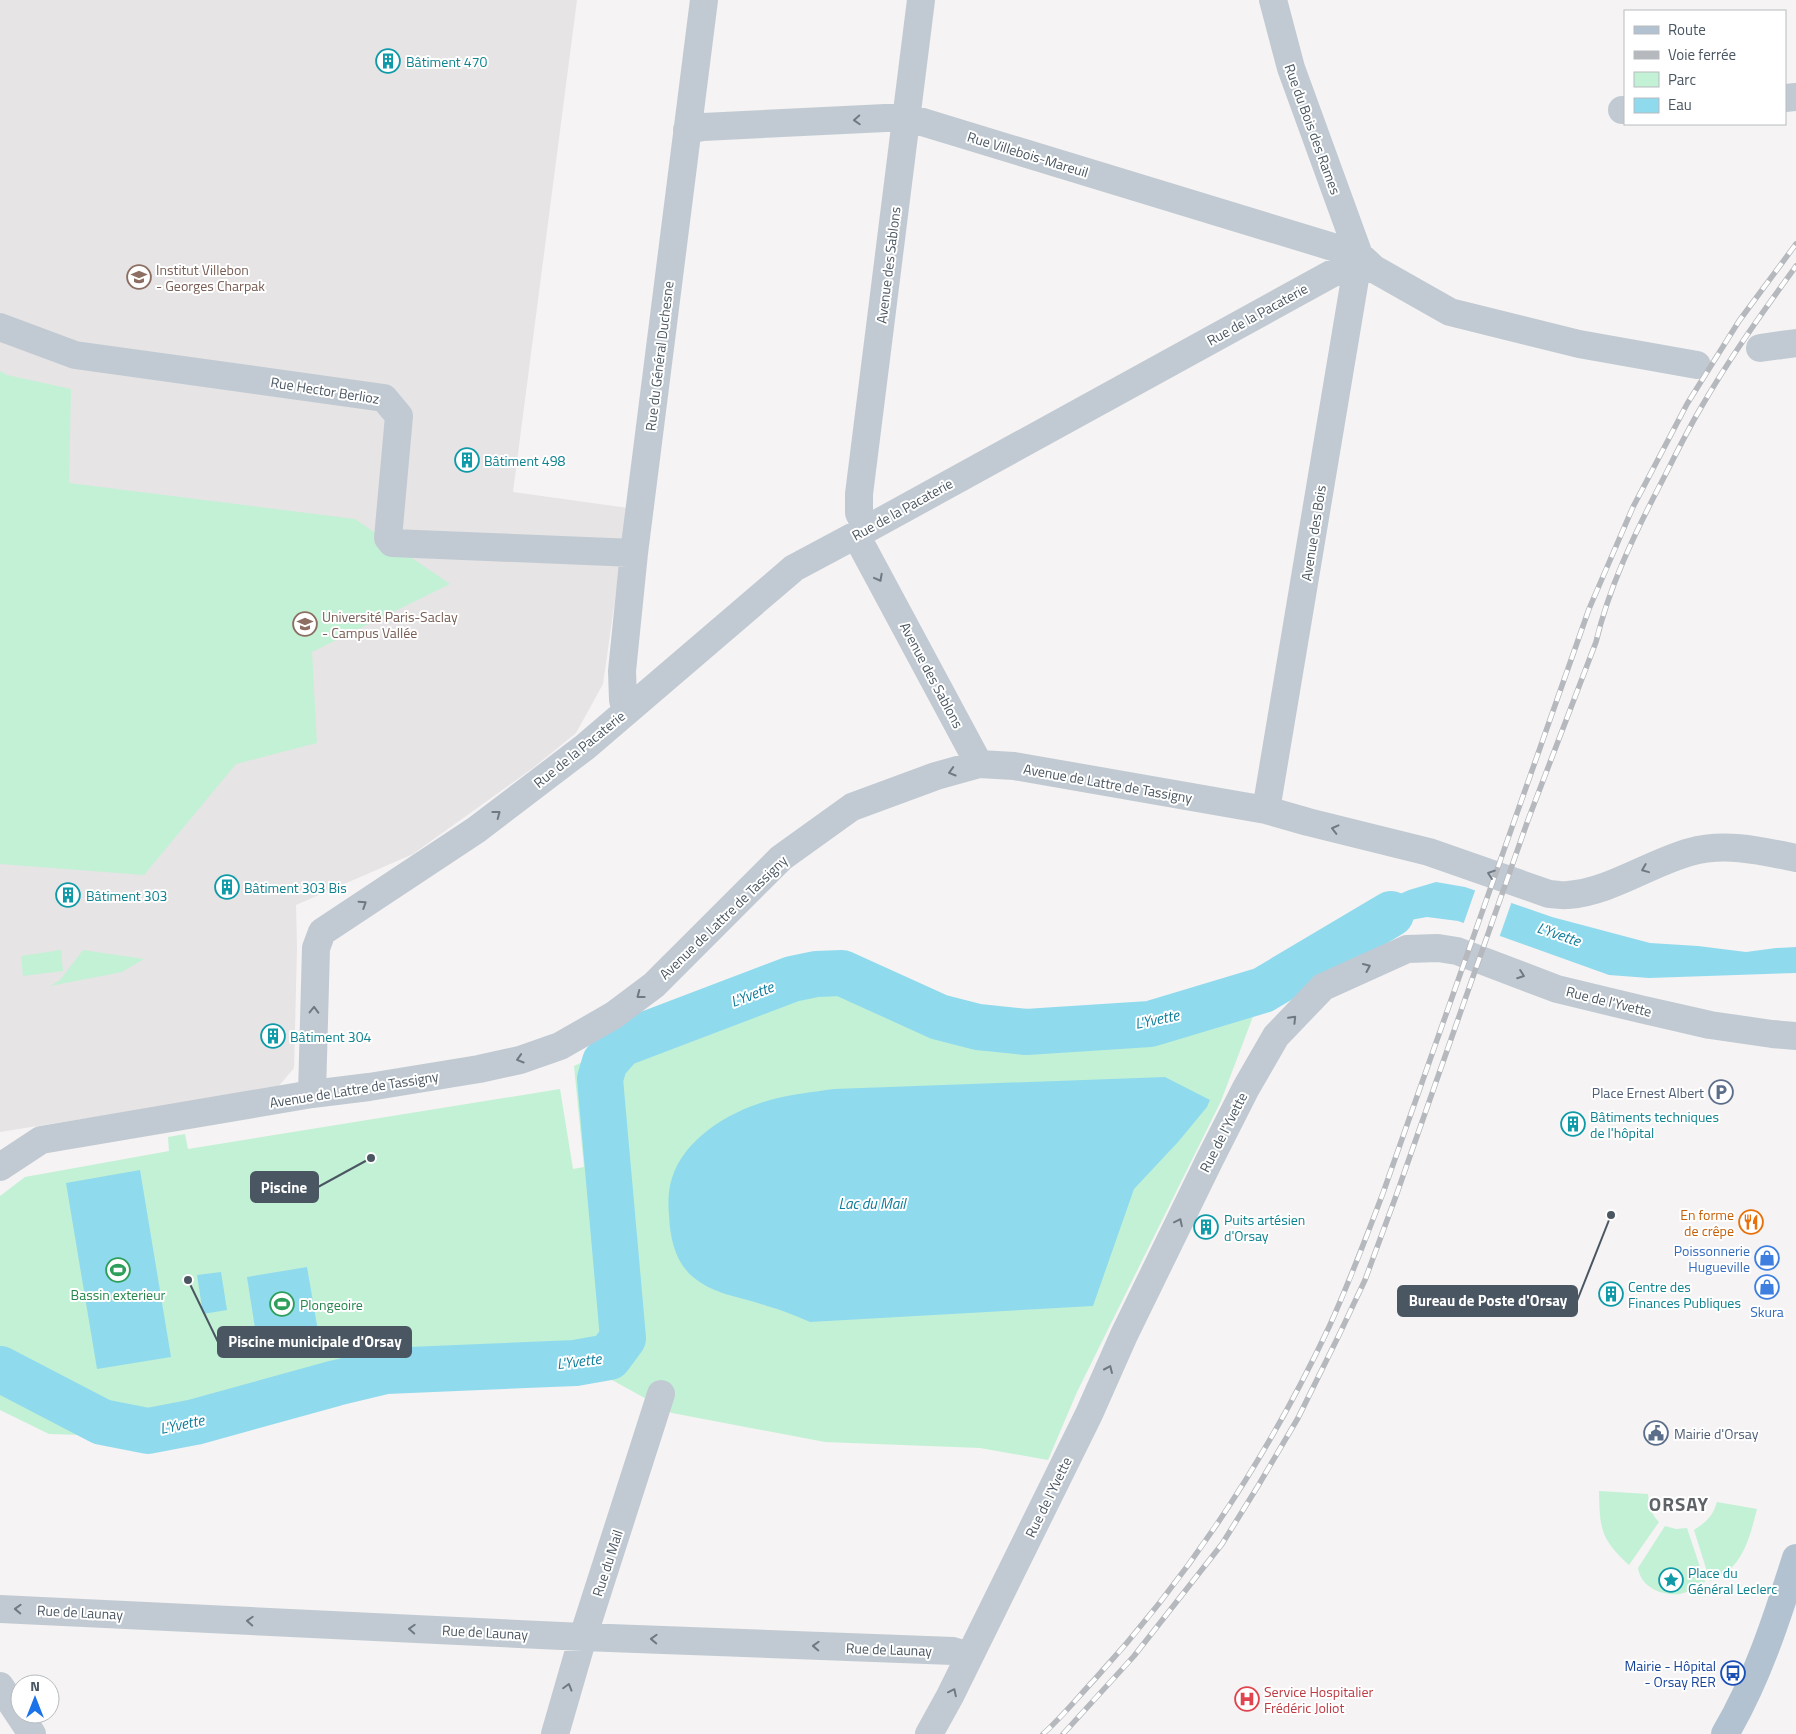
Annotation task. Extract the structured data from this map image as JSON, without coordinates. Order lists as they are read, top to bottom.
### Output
{
  "streets": {
    "street": [
      "Rue du Bois des Rames",
      "Rue Villebois-Mareuil",
      "Avenue des Sablons",
      "Rue de la Pacaterie",
      "Rue du Général Duchesne",
      "Rue Hector Berlioz",
      "Avenue des Bois",
      "Avenue de Lattre de Tassigny",
      "Rue de l'Yvette",
      "Rue du Mail",
      "Rue de Launay"
    ]
  },
  "crossings": [
    ["Rue du Bois des Rames", "Rue Villebois-Mareuil"],
    ["Rue du Bois des Rames", "Rue de la Pacaterie"],
    ["Rue du Bois des Rames", "Avenue des Bois"],
    ["Rue Villebois-Mareuil", "Avenue des Sablons"],
    ["Rue Villebois-Mareuil", "Rue de la Pacaterie"],
    ["Rue Villebois-Mareuil", "Rue du Général Duchesne"],
    ["Rue Villebois-Mareuil", "Avenue des Bois"],
    ["Avenue des Sablons", "Rue de la Pacaterie"],
    ["Avenue des Sablons", "Avenue de Lattre de Tassigny"],
    ["Rue de la Pacaterie", "Rue du Général Duchesne"],
    ["Rue de la Pacaterie", "Avenue des Bois"],
    ["Rue de la Pacaterie", "Avenue de Lattre de Tassigny"],
    ["Rue du Général Duchesne", "Rue Hector Berlioz"],
    ["Avenue des Bois", "Avenue de Lattre de Tassigny"],
    ["Rue de l'Yvette", "Rue de Launay"],
    ["Rue du Mail", "Rue de Launay"]
  ],
  "one_way": [
    "Rue de la Pacaterie",
    "Avenue de Lattre de Tassigny",
    "Rue de l'Yvette",
    "Rue de Launay"
  ],
  "districts": ["ORSAY"],
  "water": ["L'Yvette", "Lac du Mail"],
  "places": {
    "building": [
      "Bâtiment 470",
      "Bâtiment 498",
      "Bâtiment 303 Bis",
      "Bâtiment 303",
      "Bâtiment 304",
      "Bâtiments techniques de l'hôpital",
      "Puits artésien d'Orsay",
      "Centre des Finances Publiques"
    ],
    "school or university": ["Institut Villebon - Georges Charpak", "Université Paris-Saclay - Campus Vallée"],
    "parking": ["Place Ernest Albert"],
    "other": ["Piscine", "Bureau de Poste d'Orsay", "Piscine municipale d'Orsay"],
    "restaurant": ["En forme de crêpe"],
    "shop": ["Poissonnerie Hugueville", "Skura"],
    "sports": ["Bassin exterieur", "Plongeoire"],
    "public building": ["Mairie d'Orsay"],
    "place": ["Place du Général Leclerc"],
    "bus stop": ["Mairie - Hôpital - Orsay RER"],
    "hospital": ["Service Hospitalier Frédéric Joliot"]
  },
  "legend": [
    "Route",
    "Voie ferrée",
    "Parc",
    "Eau"
  ],
  "north": "top"
}
